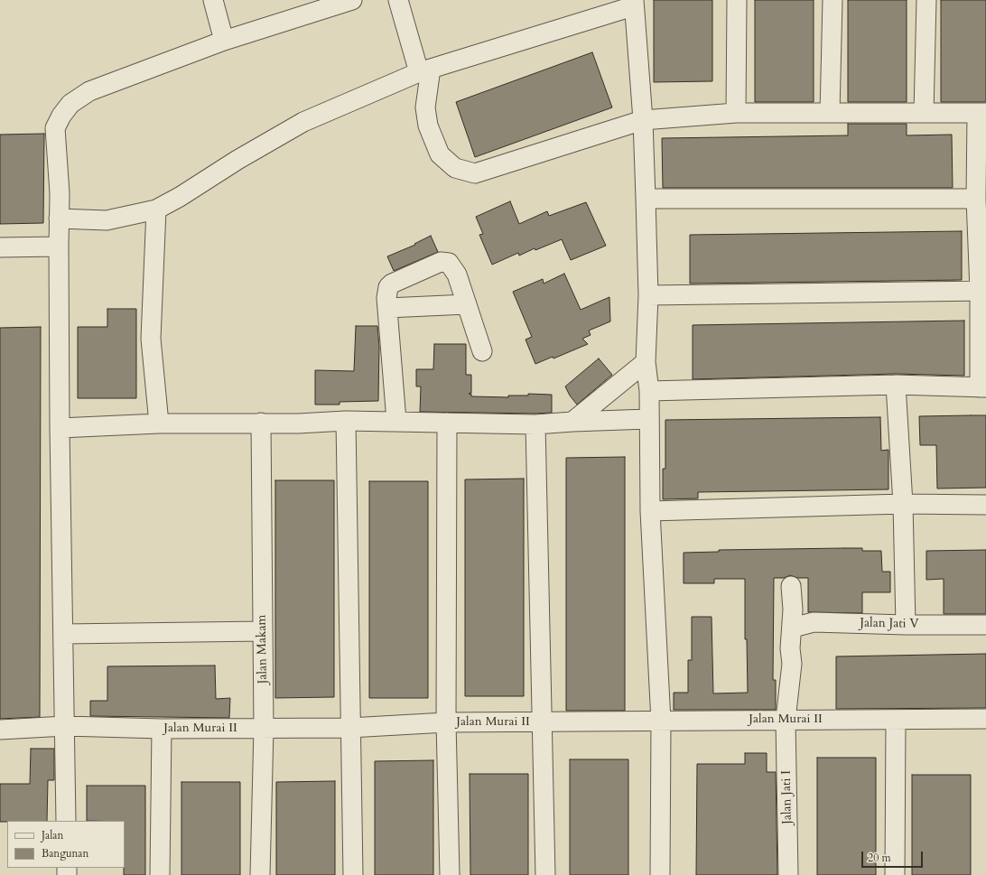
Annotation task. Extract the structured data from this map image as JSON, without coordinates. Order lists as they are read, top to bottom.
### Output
{
  "streets": {
    "street": [
      "Jalan Jati V",
      "Jalan Makam",
      "Jalan Murai II",
      "Jalan Jati I"
    ]
  },
  "crossings": [
    ["Jalan Jati V", "Jalan Jati I"],
    ["Jalan Makam", "Jalan Murai II"],
    ["Jalan Murai II", "Jalan Jati I"]
  ],
  "legend": ["Jalan", "Bangunan"],
  "scale_bar": "20 m"
}
